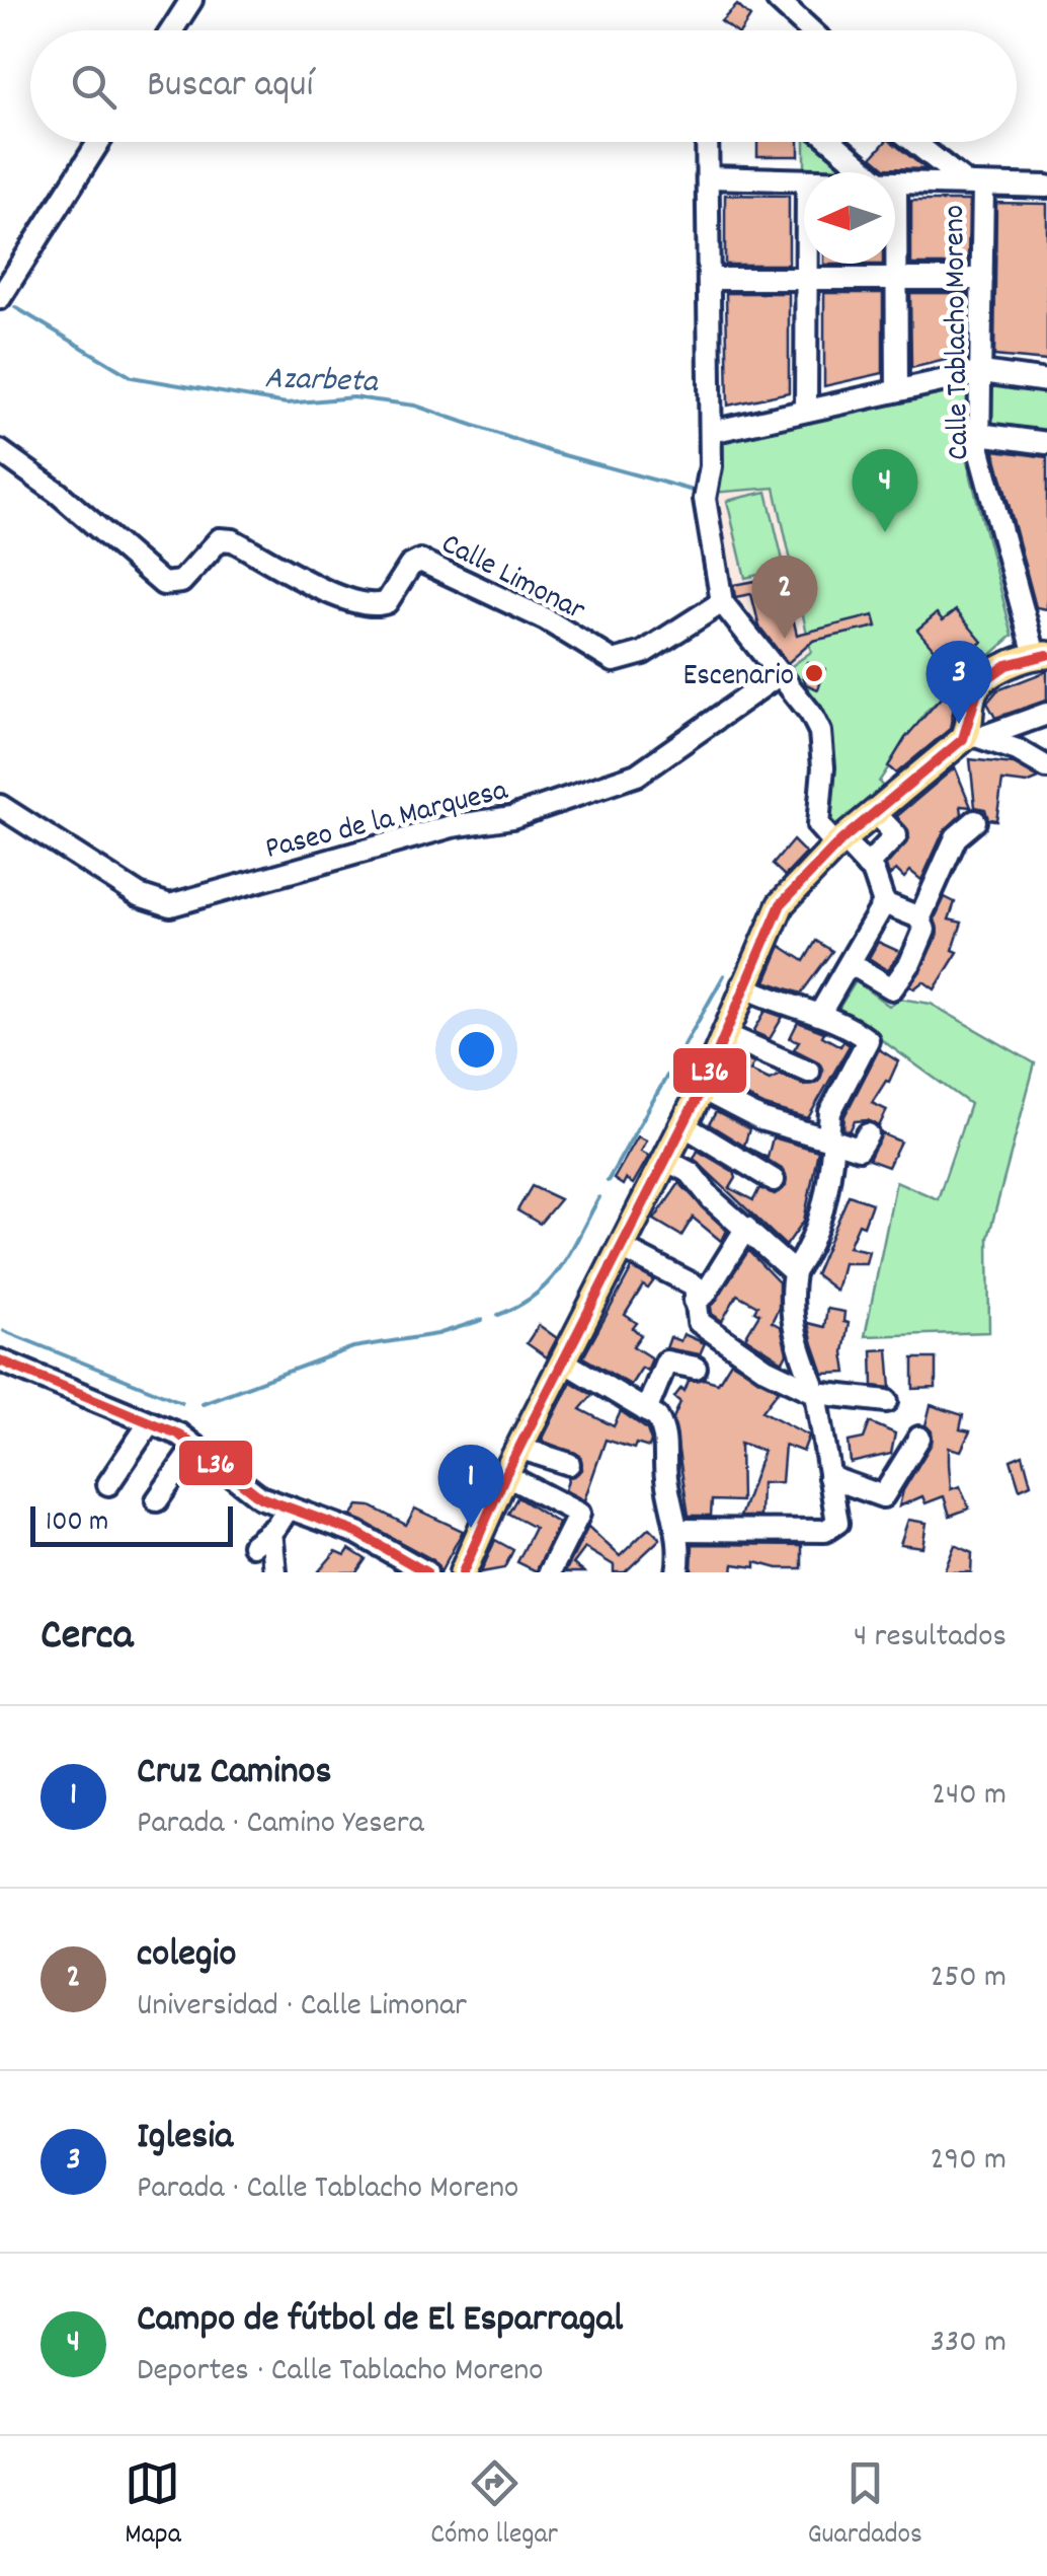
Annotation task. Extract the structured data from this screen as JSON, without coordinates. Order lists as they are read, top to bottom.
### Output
{
  "streets": {
    "street": ["Calle Tablacho Moreno", "Calle Limonar", "Paseo de la Marquesa"]
  },
  "water": ["Azarbeta"],
  "places": ["Escenario"],
  "lines": ["transit line L36"],
  "scale_bar": "100 m",
  "north": "left",
  "page": {
    "search": "Buscar aquí",
    "pins": [
      "4",
      "2",
      "3",
      "1"
    ],
    "scale": "100 m",
    "heading": ["Cerca", "4 resultados"],
    "list": [
      {
        "mark": "1",
        "name": "Cruz Caminos",
        "note": "Parada · Camino Yesera",
        "value": "240 m"
      },
      {
        "mark": "2",
        "name": "colegio",
        "note": "Universidad · Calle Limonar",
        "value": "250 m"
      },
      {
        "mark": "3",
        "name": "Iglesia",
        "note": "Parada · Calle Tablacho Moreno",
        "value": "290 m"
      },
      {
        "mark": "4",
        "name": "Campo de fútbol de El Esparragal",
        "note": "Deportes · Calle Tablacho Moreno",
        "value": "330 m"
      }
    ],
    "nav": ["Mapa", "Cómo llegar", "Guardados"]
  }
}
